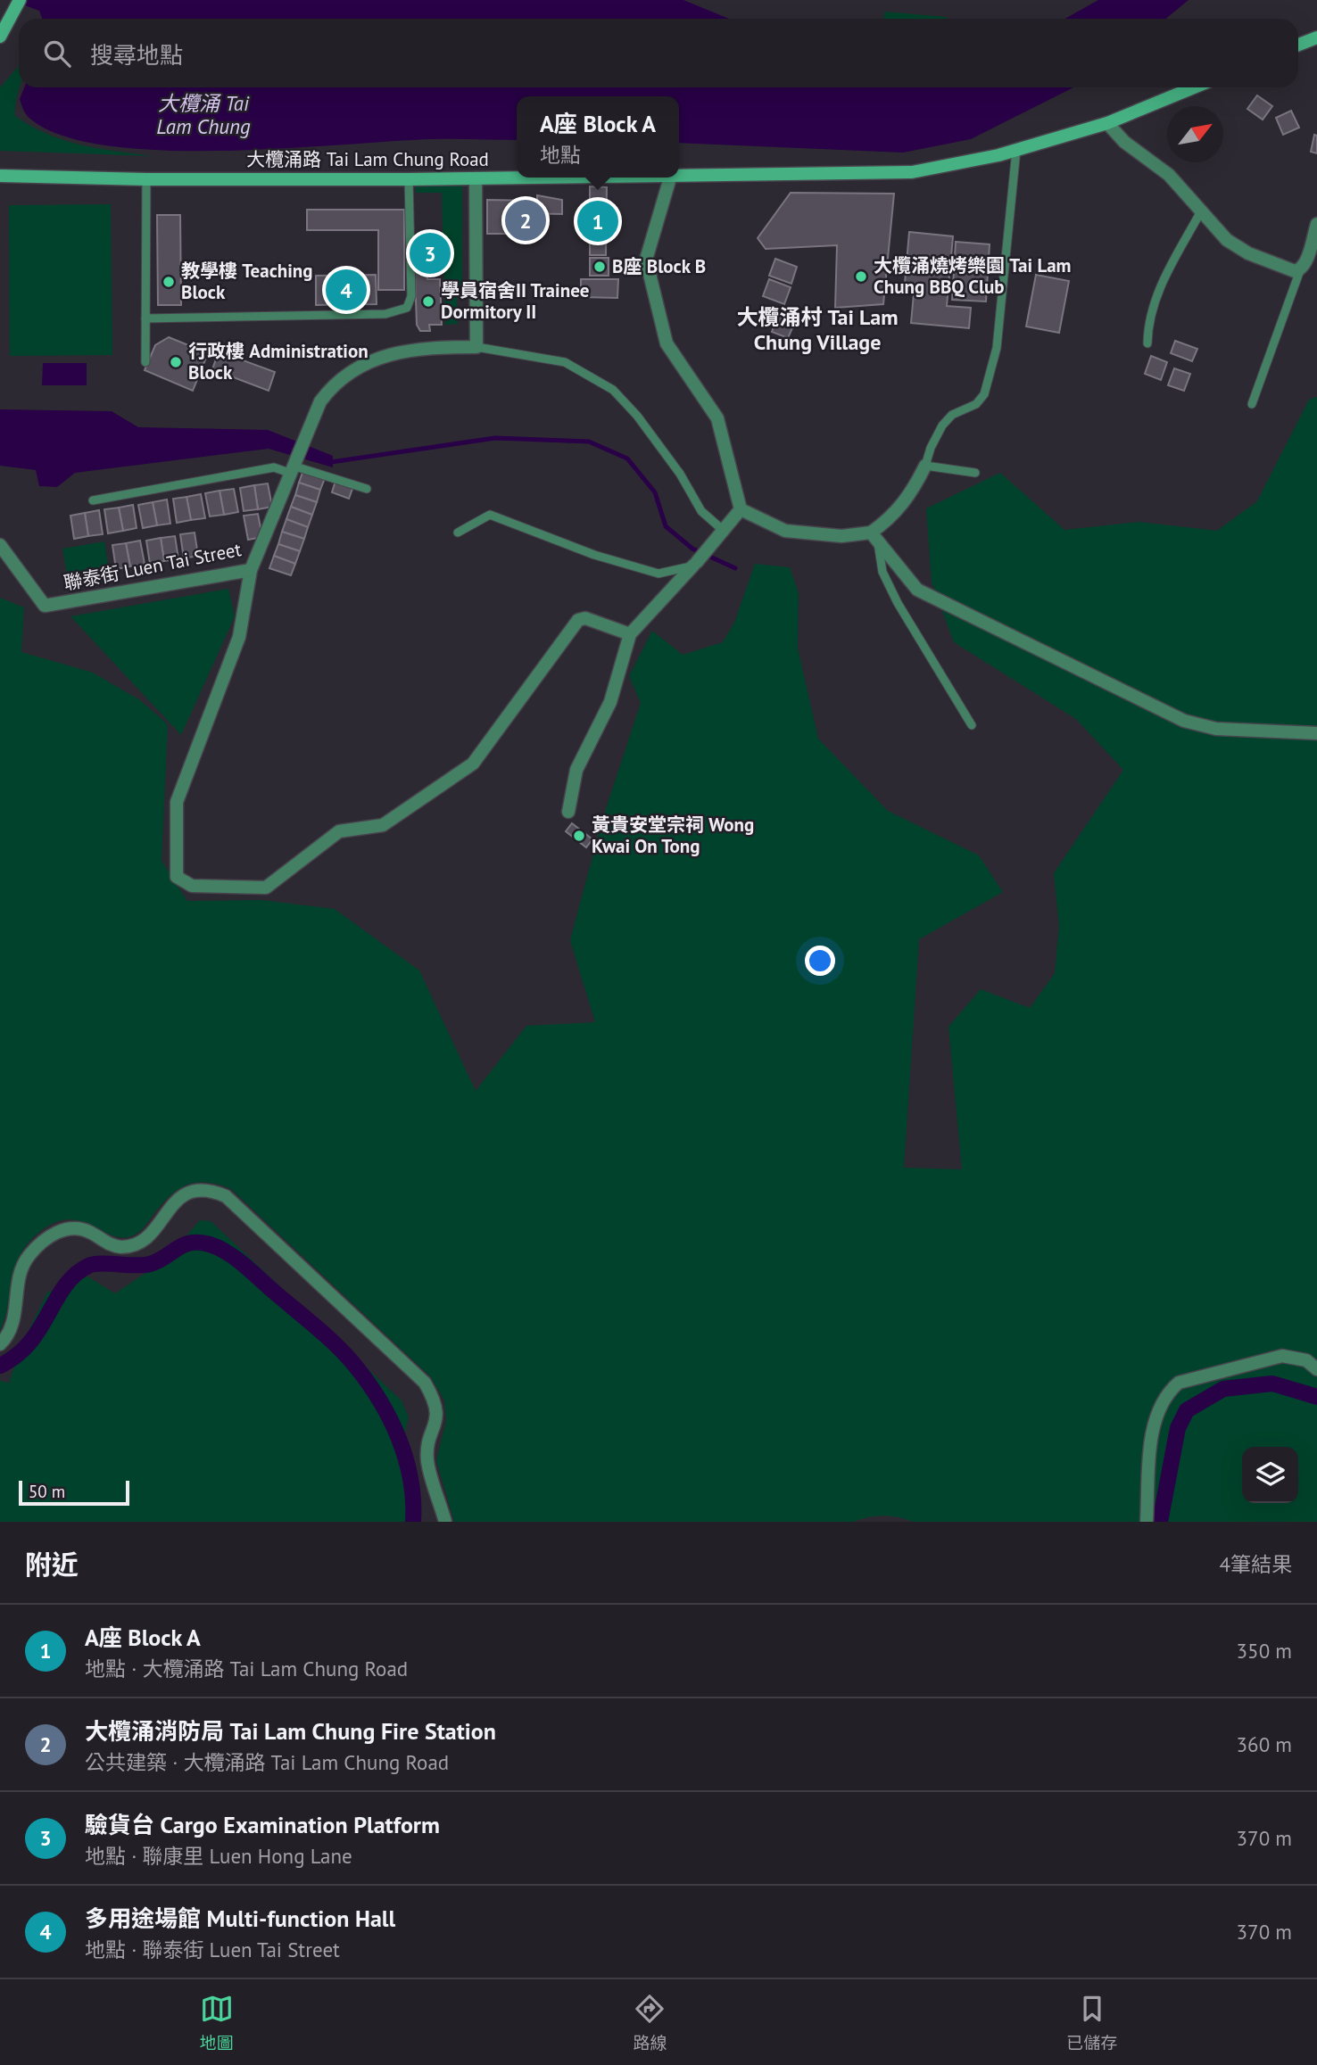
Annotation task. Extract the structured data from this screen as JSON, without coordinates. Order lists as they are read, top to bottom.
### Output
{
  "streets": {
    "street": ["大欖涌路 Tai Lam Chung Road", "聯泰街 Luen Tai Street"]
  },
  "districts": ["大欖涌村 Tai Lam Chung Village"],
  "water": ["大欖涌 Tai Lam Chung"],
  "places": [
    "B座 Block B",
    "大欖涌燒烤樂園 Tai Lam Chung BBQ Club",
    "教學樓 Teaching Block",
    "學員宿舍II Trainee Dormitory II",
    "行政樓 Administration Block",
    "黃貴安堂宗祠 Wong Kwai On Tong"
  ],
  "scale_bar": "50 m",
  "north": "top right",
  "page": {
    "search": "搜尋地點",
    "popup": ["A座 Block A", "地點"],
    "pins": [
      "2",
      "1",
      "3",
      "4"
    ],
    "scale": "50 m",
    "heading": ["附近", "4筆結果"],
    "list": [
      {
        "mark": "1",
        "name": "A座 Block A",
        "note": "地點 · 大欖涌路 Tai Lam Chung Road",
        "value": "350 m"
      },
      {
        "mark": "2",
        "name": "大欖涌消防局 Tai Lam Chung Fire Station",
        "note": "公共建築 · 大欖涌路 Tai Lam Chung Road",
        "value": "360 m"
      },
      {
        "mark": "3",
        "name": "驗貨台 Cargo Examination Platform",
        "note": "地點 · 聯康里 Luen Hong Lane",
        "value": "370 m"
      },
      {
        "mark": "4",
        "name": "多用途場館 Multi-function Hall",
        "note": "地點 · 聯泰街 Luen Tai Street",
        "value": "370 m"
      }
    ],
    "nav": ["地圖", "路線", "已儲存"]
  }
}
